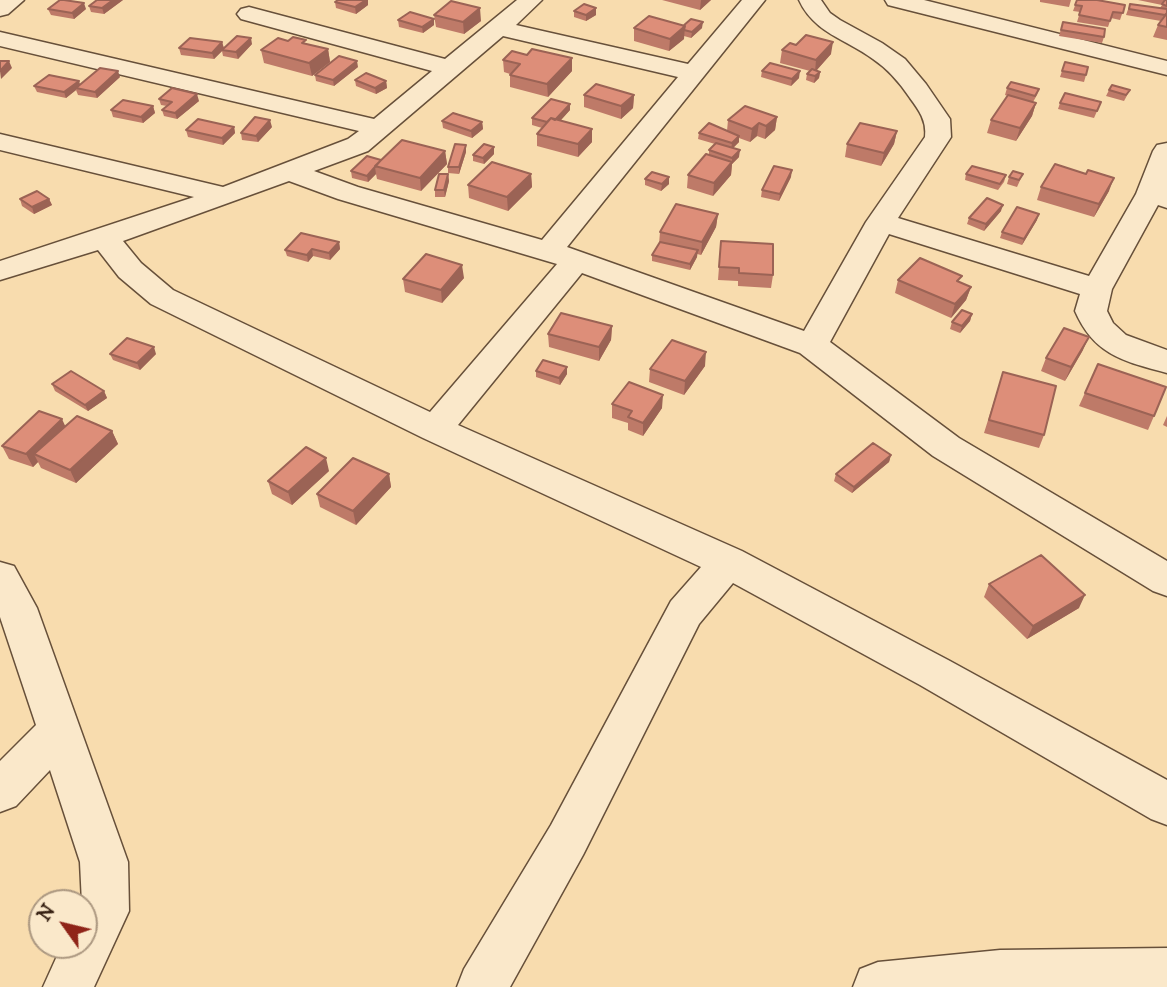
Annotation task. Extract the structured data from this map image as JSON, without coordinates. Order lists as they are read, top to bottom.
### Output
{
  "north": "top left"
}
